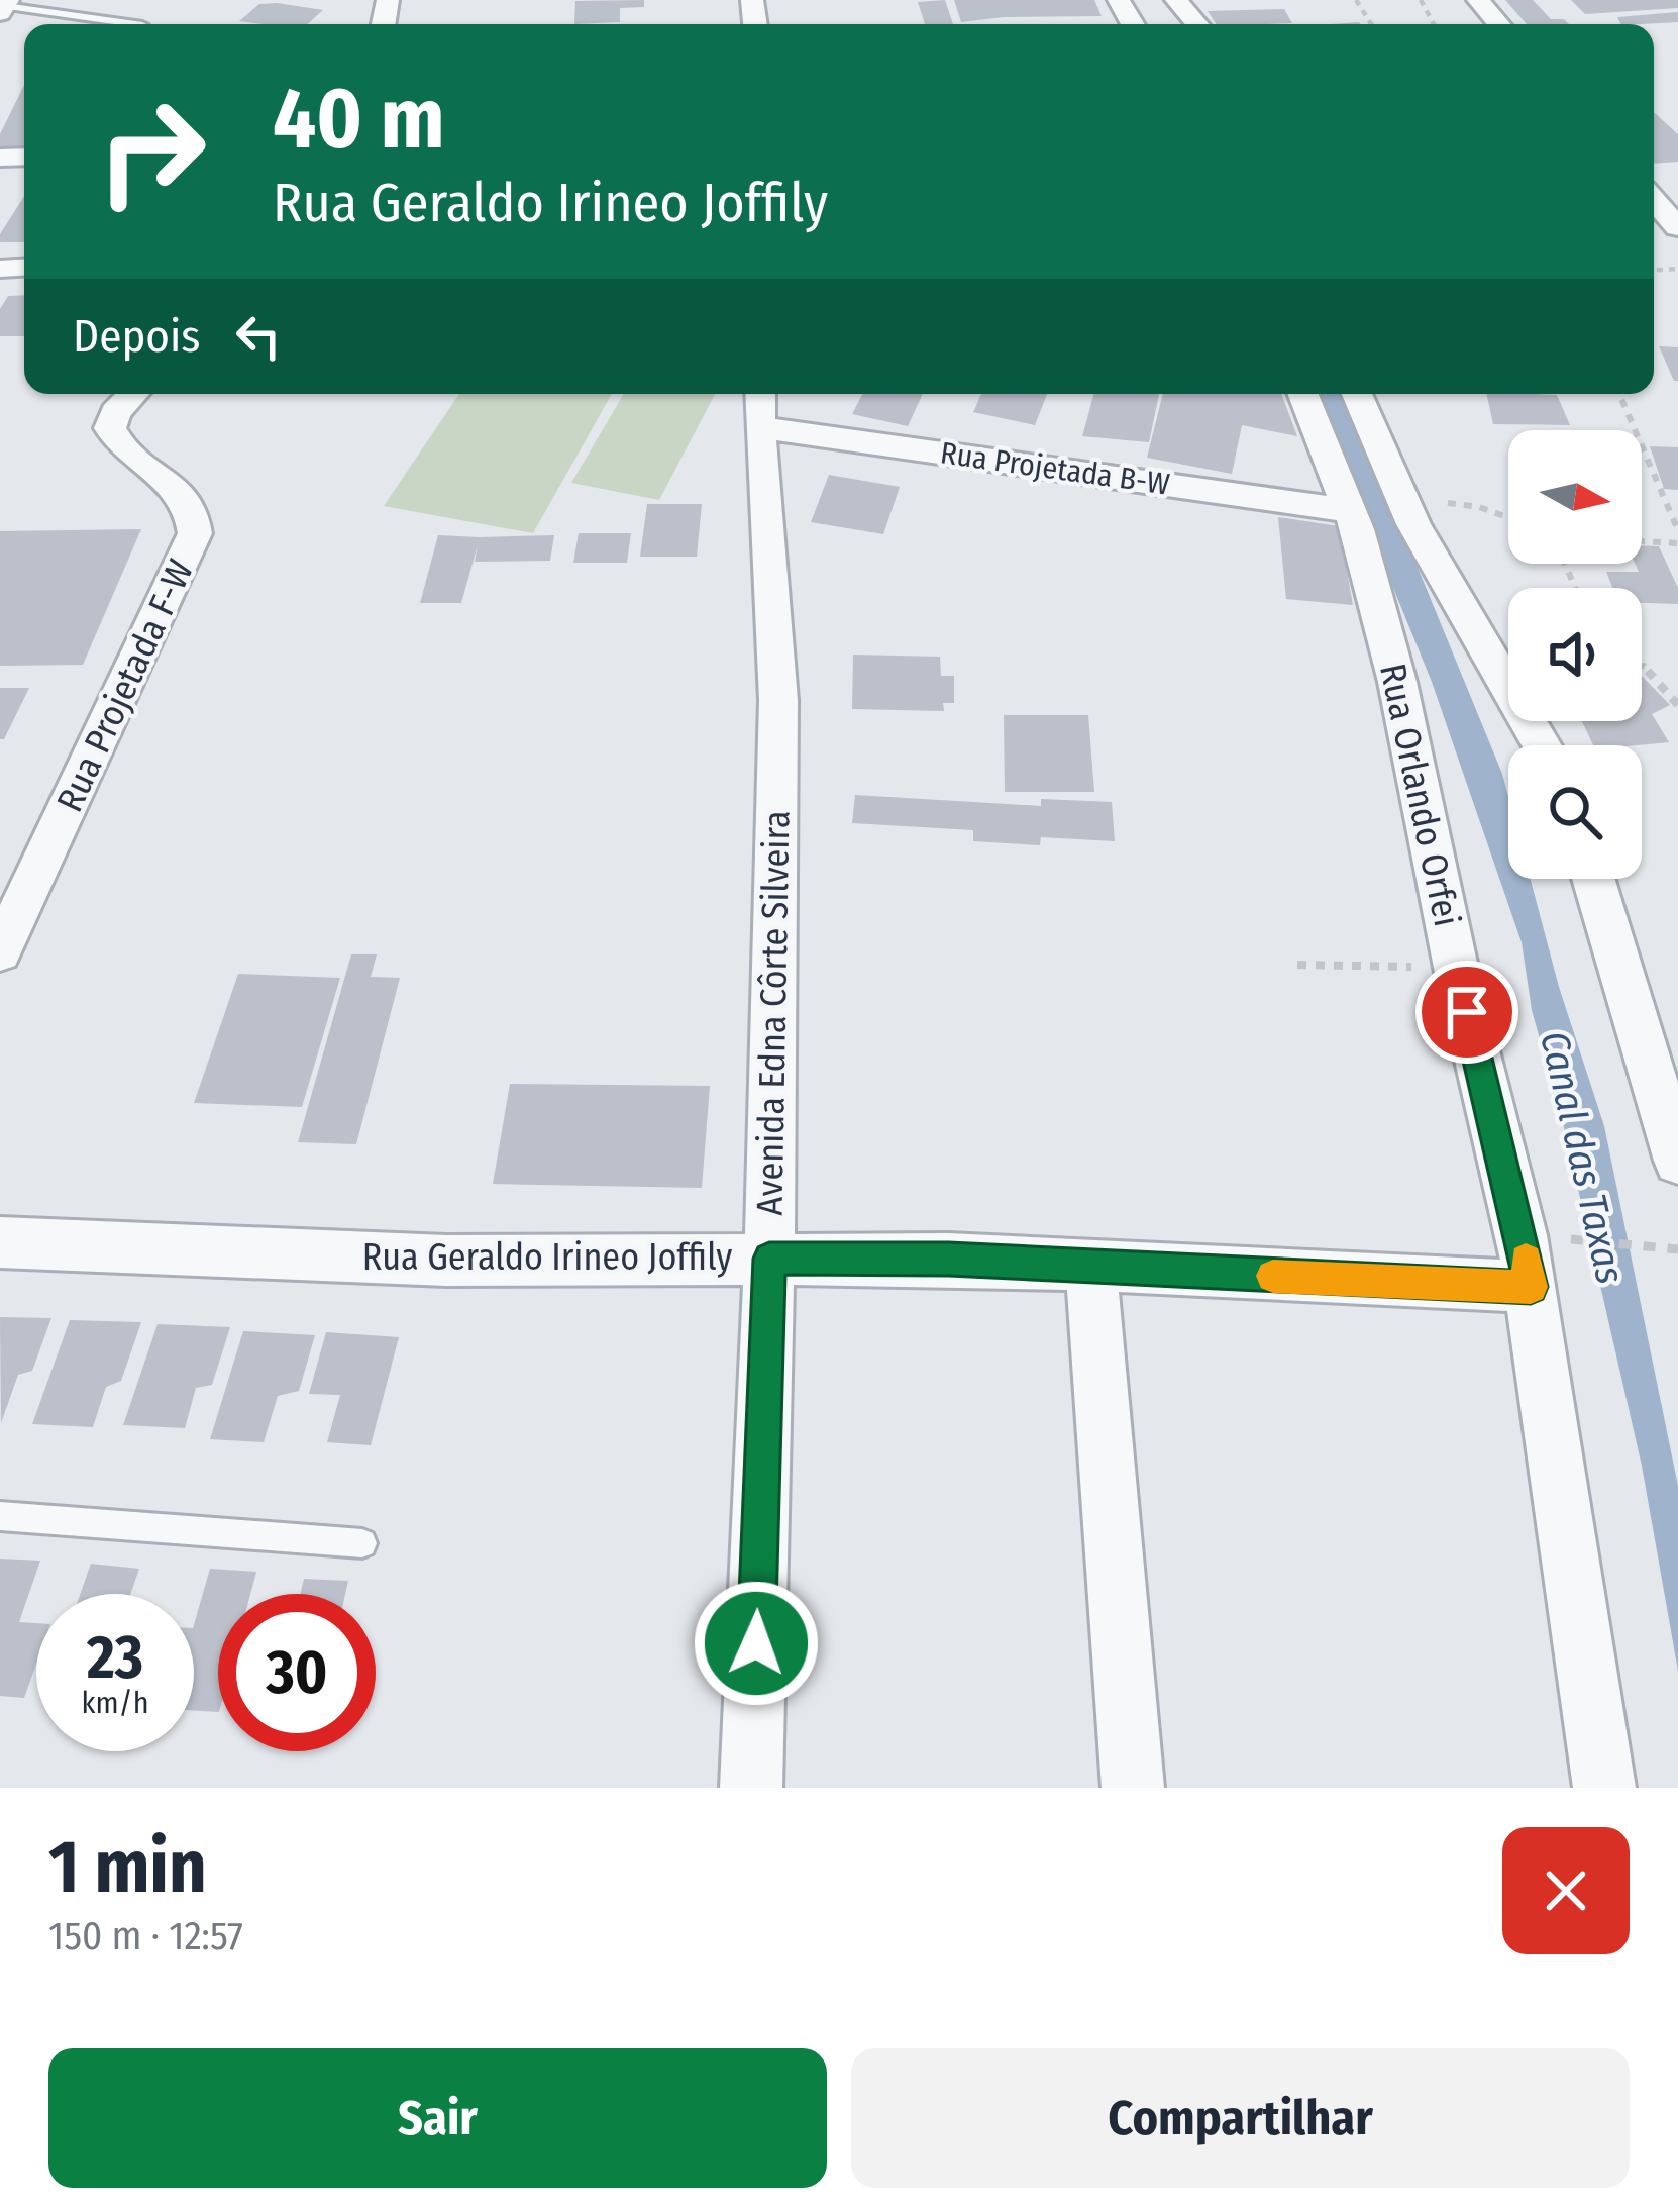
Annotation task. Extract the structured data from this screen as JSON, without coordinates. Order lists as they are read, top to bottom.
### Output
{
  "streets": {
    "street": [
      "Rua Projetada B-W",
      "Rua Projetada F-W",
      "Rua Orlando Orfei",
      "Avenida Edna Côrte Silveira",
      "Rua Geraldo Irineo Joffily"
    ]
  },
  "crossings": [
    ["Rua Projetada B-W", "Rua Orlando Orfei"],
    ["Rua Projetada B-W", "Avenida Edna Côrte Silveira"],
    ["Rua Orlando Orfei", "Rua Geraldo Irineo Joffily"],
    ["Avenida Edna Côrte Silveira", "Rua Geraldo Irineo Joffily"]
  ],
  "water": ["Canal das Taxas"],
  "north": "right",
  "page": {
    "turn": ["40 m", "Rua Geraldo Irineo Joffily"],
    "then": "Depois",
    "speed": "23 km/h",
    "limit": "30",
    "heading": ["1 min", "150 m · 12:57"],
    "buttons": ["Sair", "Compartilhar"]
  }
}
